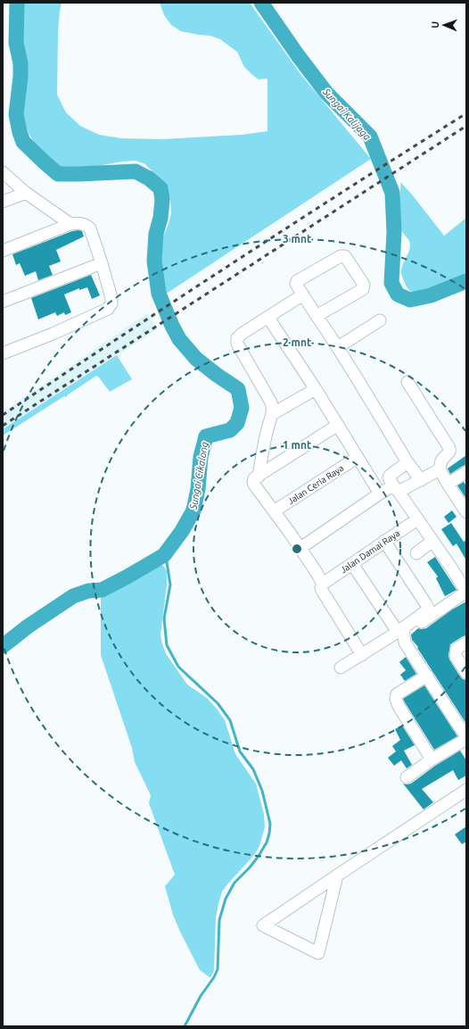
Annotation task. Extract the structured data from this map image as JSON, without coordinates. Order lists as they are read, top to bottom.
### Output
{
  "streets": {
    "street": ["Jalan Ceria Raya", "Jalan Damai Raya"]
  },
  "water": ["Sungai Kalijaga", "Sungai Cikalong"],
  "north": "left",
  "rings": ["3 mnt", "2 mnt", "1 mnt"]
}
